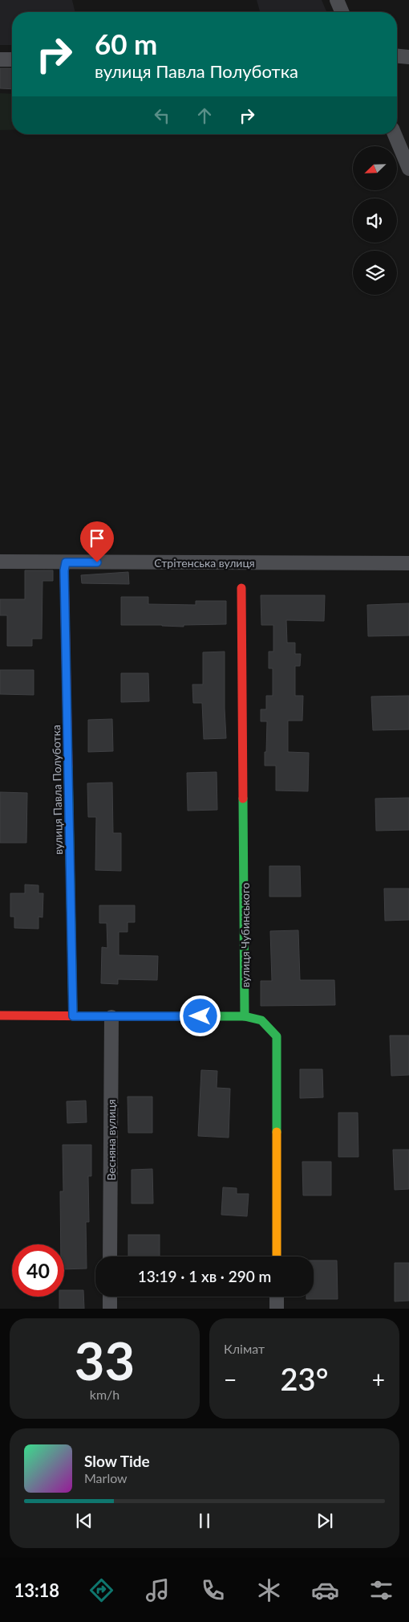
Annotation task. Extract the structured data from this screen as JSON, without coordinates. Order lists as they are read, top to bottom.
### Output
{
  "streets": {
    "street": [
      "Стрітенська вулиця",
      "вулиця Павла Полуботка",
      "вулиця Чубинського",
      "Весняна вулиця"
    ]
  },
  "crossings": [
    ["Стрітенська вулиця", "вулиця Павла Полуботка"]
  ],
  "north": "bottom left",
  "page": {
    "turn": ["60 m", "вулиця Павла Полуботка"],
    "limit": "40",
    "trip": "13:19 · 1 хв · 290 m",
    "tile": [
      ["33", "km/h"],
      "Клімат"
    ],
    "heat": ["−", "23°", "+"],
    "song": ["Slow Tide", "Marlow"],
    "tabs": "13:18"
  }
}
